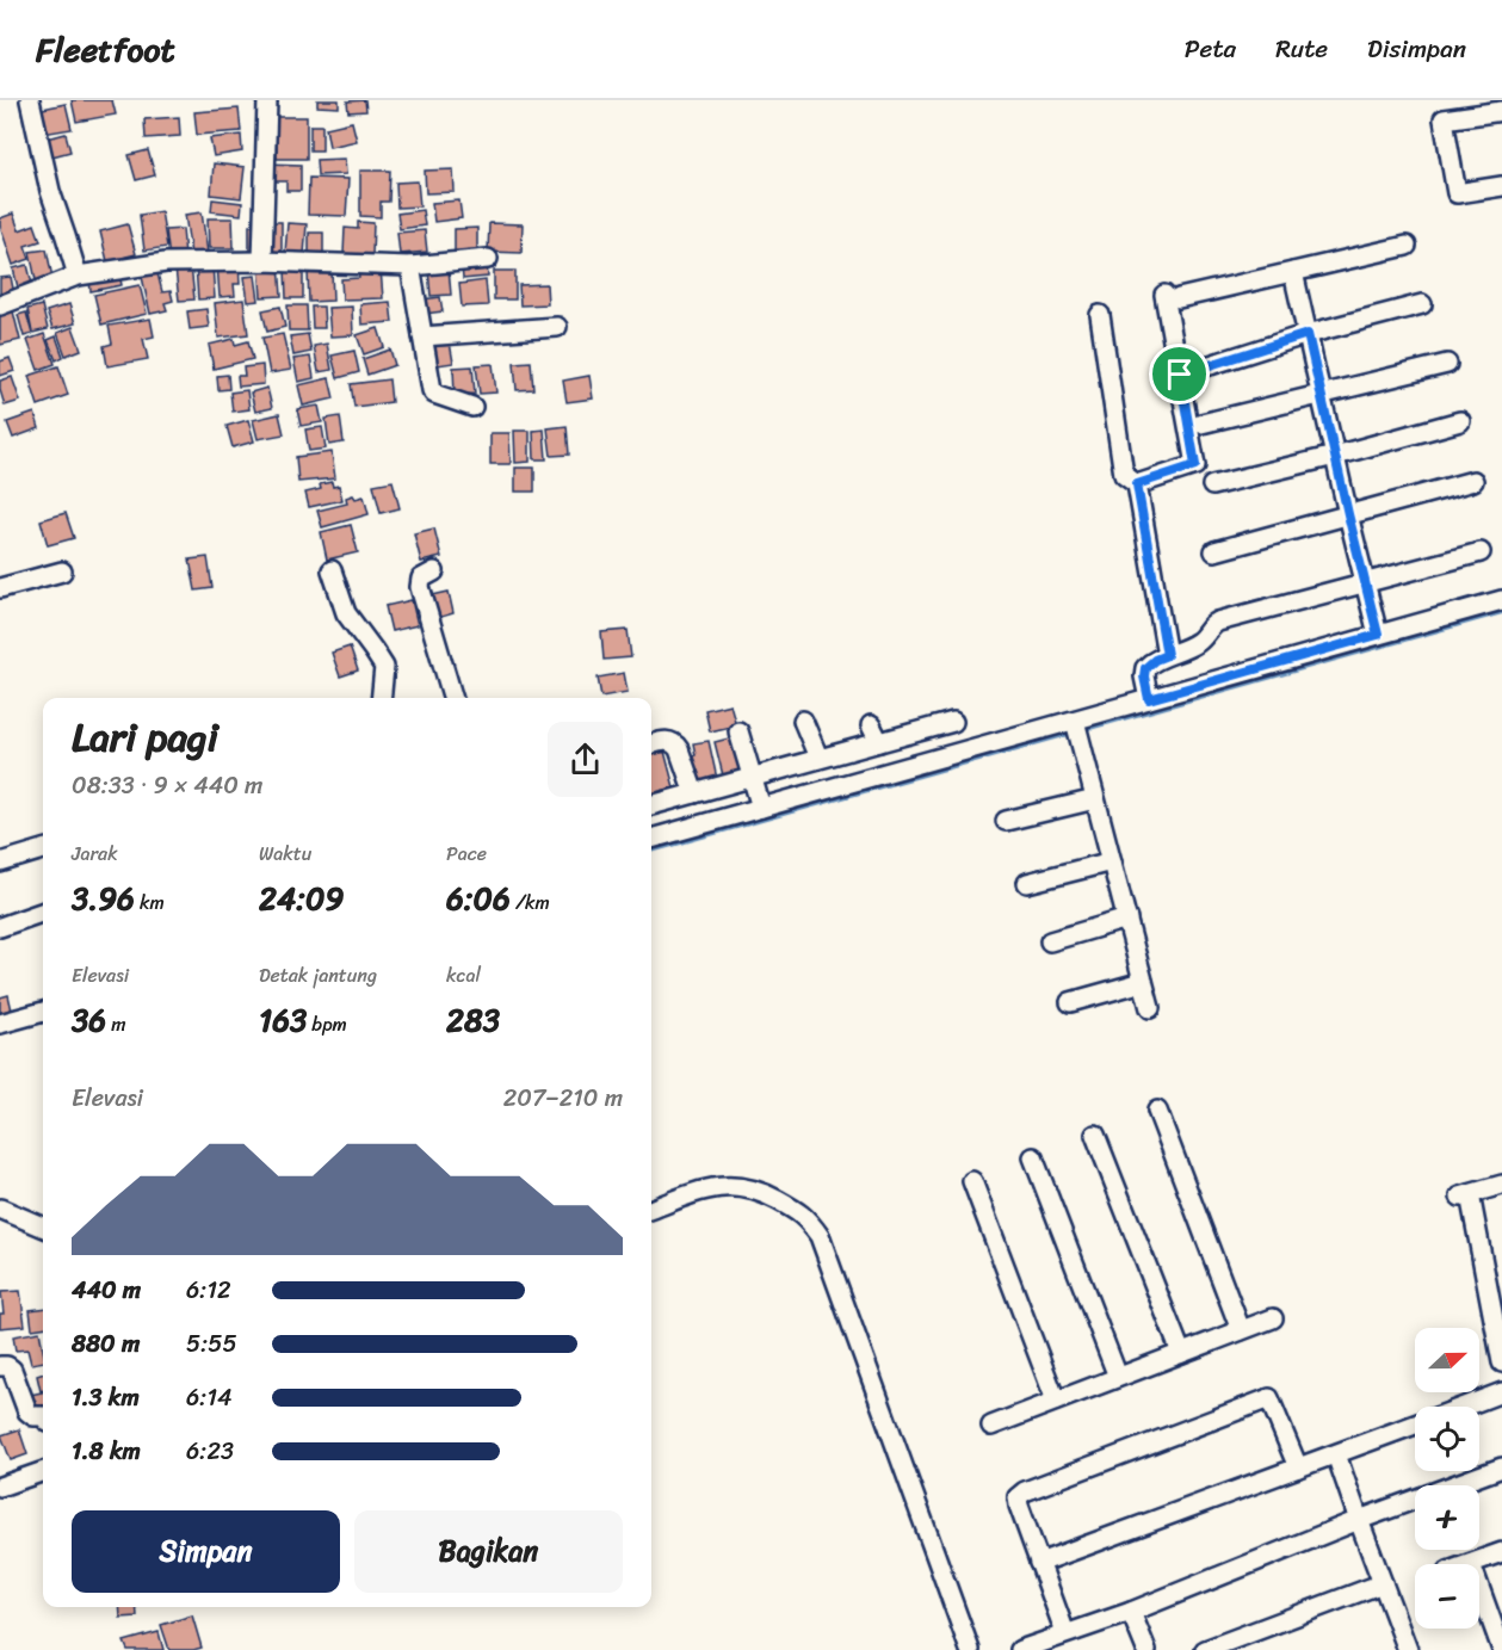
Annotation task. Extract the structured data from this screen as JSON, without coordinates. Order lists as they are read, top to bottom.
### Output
{
  "north": "right",
  "page": {
    "header": "Fleetfoot",
    "nav": ["Peta", "Rute", "Disimpan"],
    "heading": ["Lari pagi", "08:33 · 9 × 440 m"],
    "stats": [
      ["Jarak", "3.96 km"],
      ["Waktu", "24:09"],
      ["Pace", "6:06 /km"],
      ["Elevasi", "36 m"],
      ["Detak jantung", "163 bpm"],
      ["kcal", "283"]
    ],
    "chart": ["Elevasi", "207–210 m"],
    "list": [
      {
        "name": "440 m",
        "note": "6:12"
      },
      {
        "name": "880 m",
        "note": "5:55"
      },
      {
        "name": "1.3 km",
        "note": "6:14"
      },
      {
        "name": "1.8 km",
        "note": "6:23"
      }
    ],
    "map_buttons": ["+", "−"],
    "buttons": ["Simpan", "Bagikan"]
  }
}
